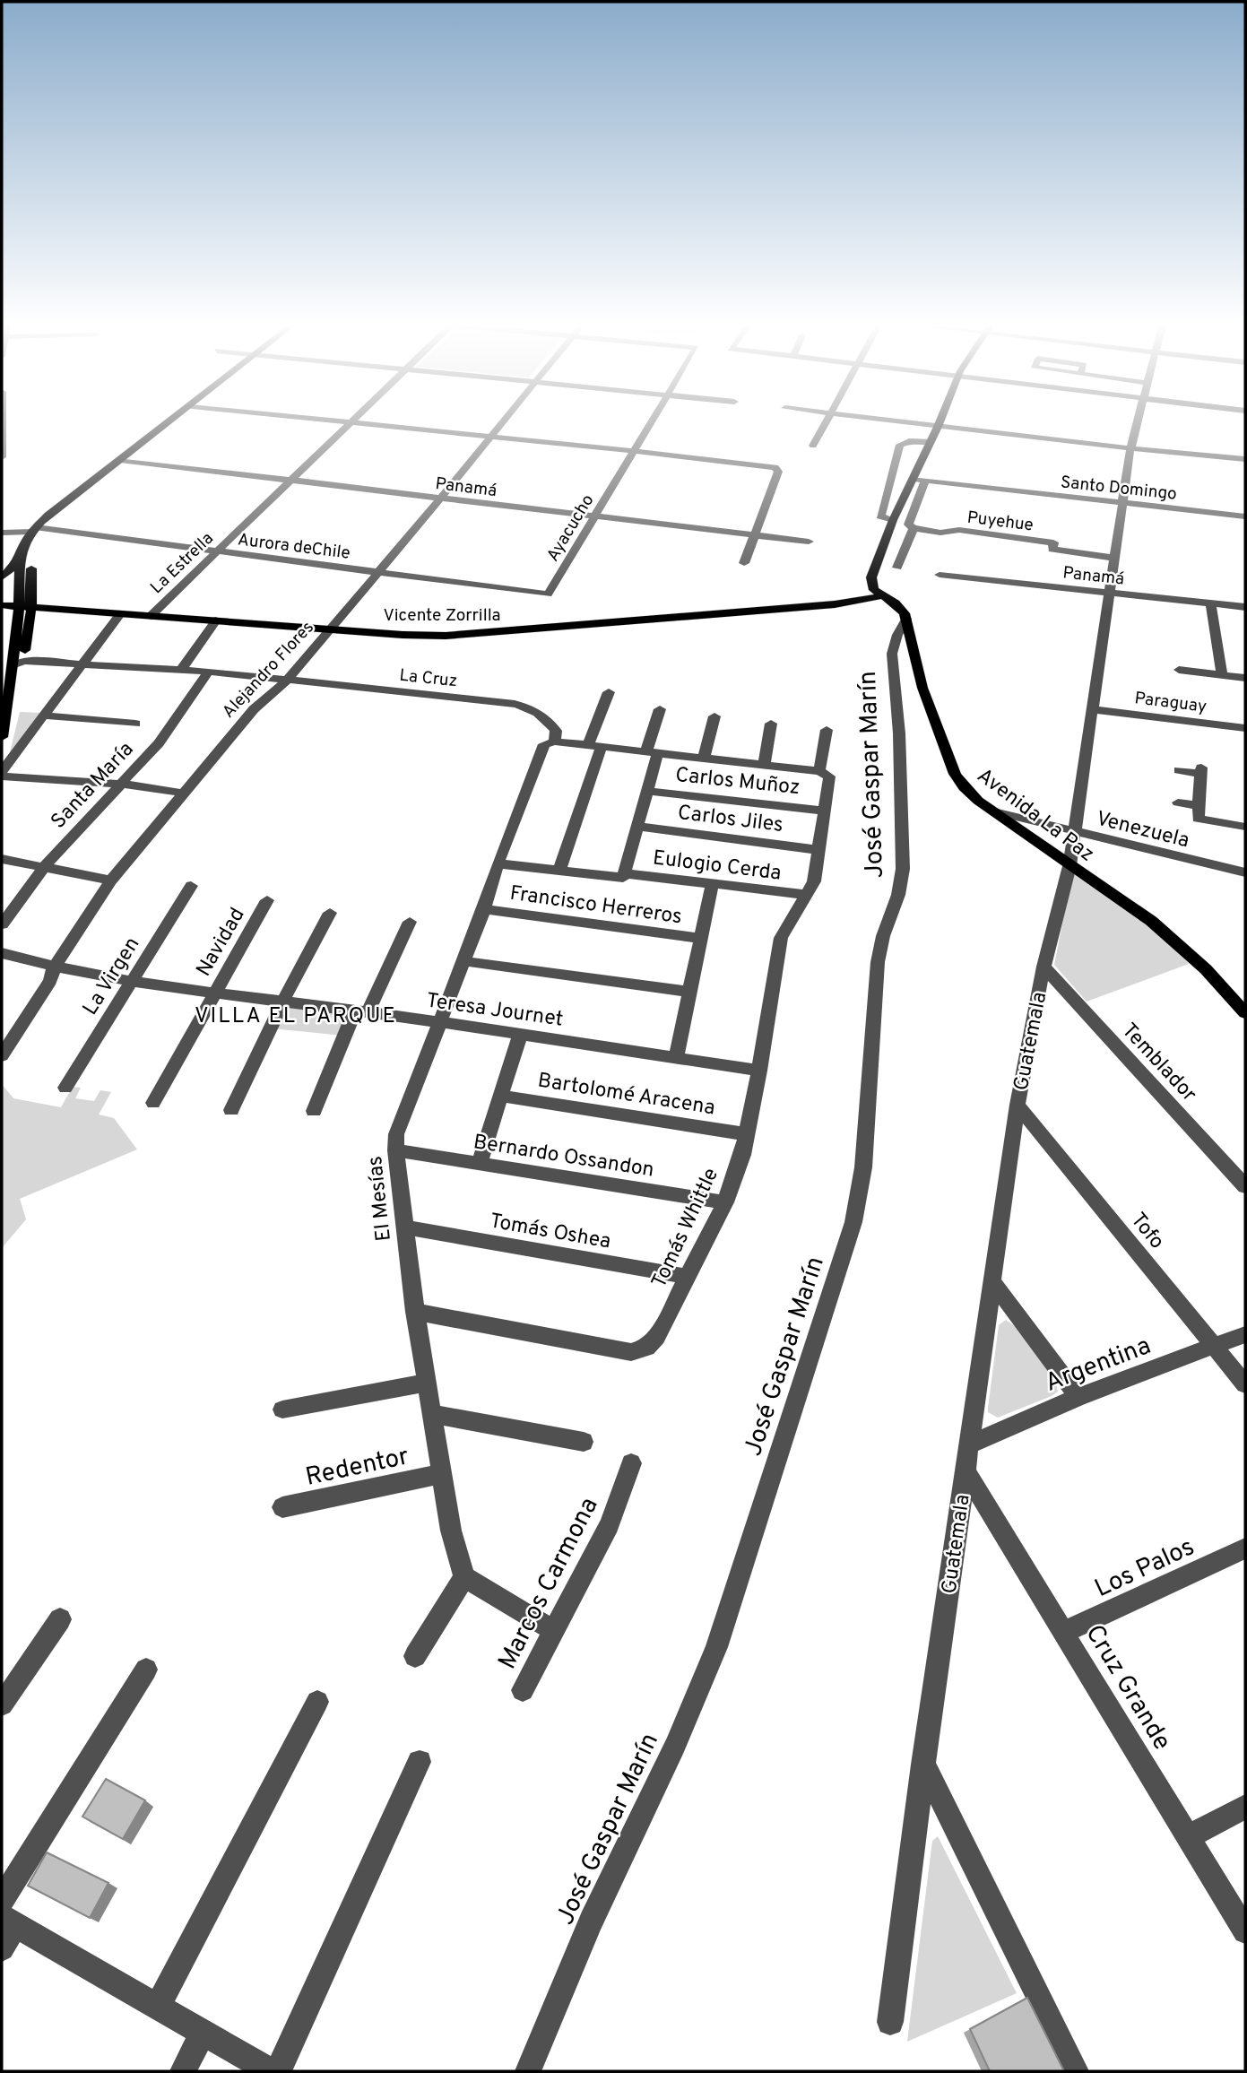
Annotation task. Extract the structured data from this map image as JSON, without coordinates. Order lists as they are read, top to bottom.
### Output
{
  "streets": {
    "main road": ["Vicente Zorrilla", "Avenida La Paz"],
    "street": [
      "Panamá",
      "Santo Domingo",
      "Puyehue",
      "Ayacucho",
      "Aurora deChile",
      "La Estrella",
      "Alejandro Flores",
      "La Cruz",
      "Paraguay",
      "José Gaspar Marín",
      "Carlos Muñoz",
      "Santa María",
      "Carlos Jiles",
      "Venezuela",
      "Eulogio Cerda",
      "Francisco Herreros",
      "Navidad",
      "La Virgen",
      "Teresa Journet",
      "Guatemala",
      "Temblador",
      "Bartolomé Aracena",
      "Bernardo Ossandon",
      "El Mesías",
      "Tomás Whittle",
      "Tomás Oshea",
      "Tofo",
      "Argentina",
      "Redentor",
      "Los Palos",
      "Marcos Carmona",
      "Cruz Grande"
    ]
  },
  "crossings": [
    ["Panamá", "Ayacucho"],
    ["Panamá", "La Estrella"],
    ["Panamá", "Alejandro Flores"],
    ["Panamá", "Guatemala"],
    ["Santo Domingo", "Guatemala"],
    ["Puyehue", "Guatemala"],
    ["Ayacucho", "Aurora deChile"],
    ["Aurora deChile", "La Estrella"],
    ["Aurora deChile", "Alejandro Flores"],
    ["La Estrella", "Vicente Zorrilla"],
    ["Vicente Zorrilla", "Alejandro Flores"],
    ["Alejandro Flores", "La Cruz"],
    ["Alejandro Flores", "Teresa Journet"],
    ["La Cruz", "Santa María"],
    ["La Cruz", "El Mesías"],
    ["Paraguay", "Guatemala"],
    ["José Gaspar Marín", "Avenida La Paz"],
    ["Carlos Muñoz", "Tomás Whittle"],
    ["Avenida La Paz", "Venezuela"],
    ["Avenida La Paz", "Guatemala"],
    ["Carlos Jiles", "Tomás Whittle"],
    ["Venezuela", "Guatemala"],
    ["Eulogio Cerda", "El Mesías"],
    ["Eulogio Cerda", "Tomás Whittle"],
    ["Francisco Herreros", "El Mesías"],
    ["Navidad", "Teresa Journet"],
    ["La Virgen", "Teresa Journet"],
    ["Teresa Journet", "El Mesías"],
    ["Teresa Journet", "Tomás Whittle"],
    ["Guatemala", "Temblador"],
    ["Guatemala", "Tofo"],
    ["Guatemala", "Argentina"],
    ["Guatemala", "Cruz Grande"],
    ["Bartolomé Aracena", "Tomás Whittle"],
    ["Bernardo Ossandon", "El Mesías"],
    ["Bernardo Ossandon", "Tomás Whittle"],
    ["El Mesías", "Tomás Whittle"],
    ["El Mesías", "Tomás Oshea"],
    ["El Mesías", "Redentor"],
    ["Tomás Whittle", "Tomás Oshea"],
    ["Tofo", "Argentina"],
    ["Los Palos", "Cruz Grande"]
  ],
  "districts": ["VILLA EL PARQUE"]
}
